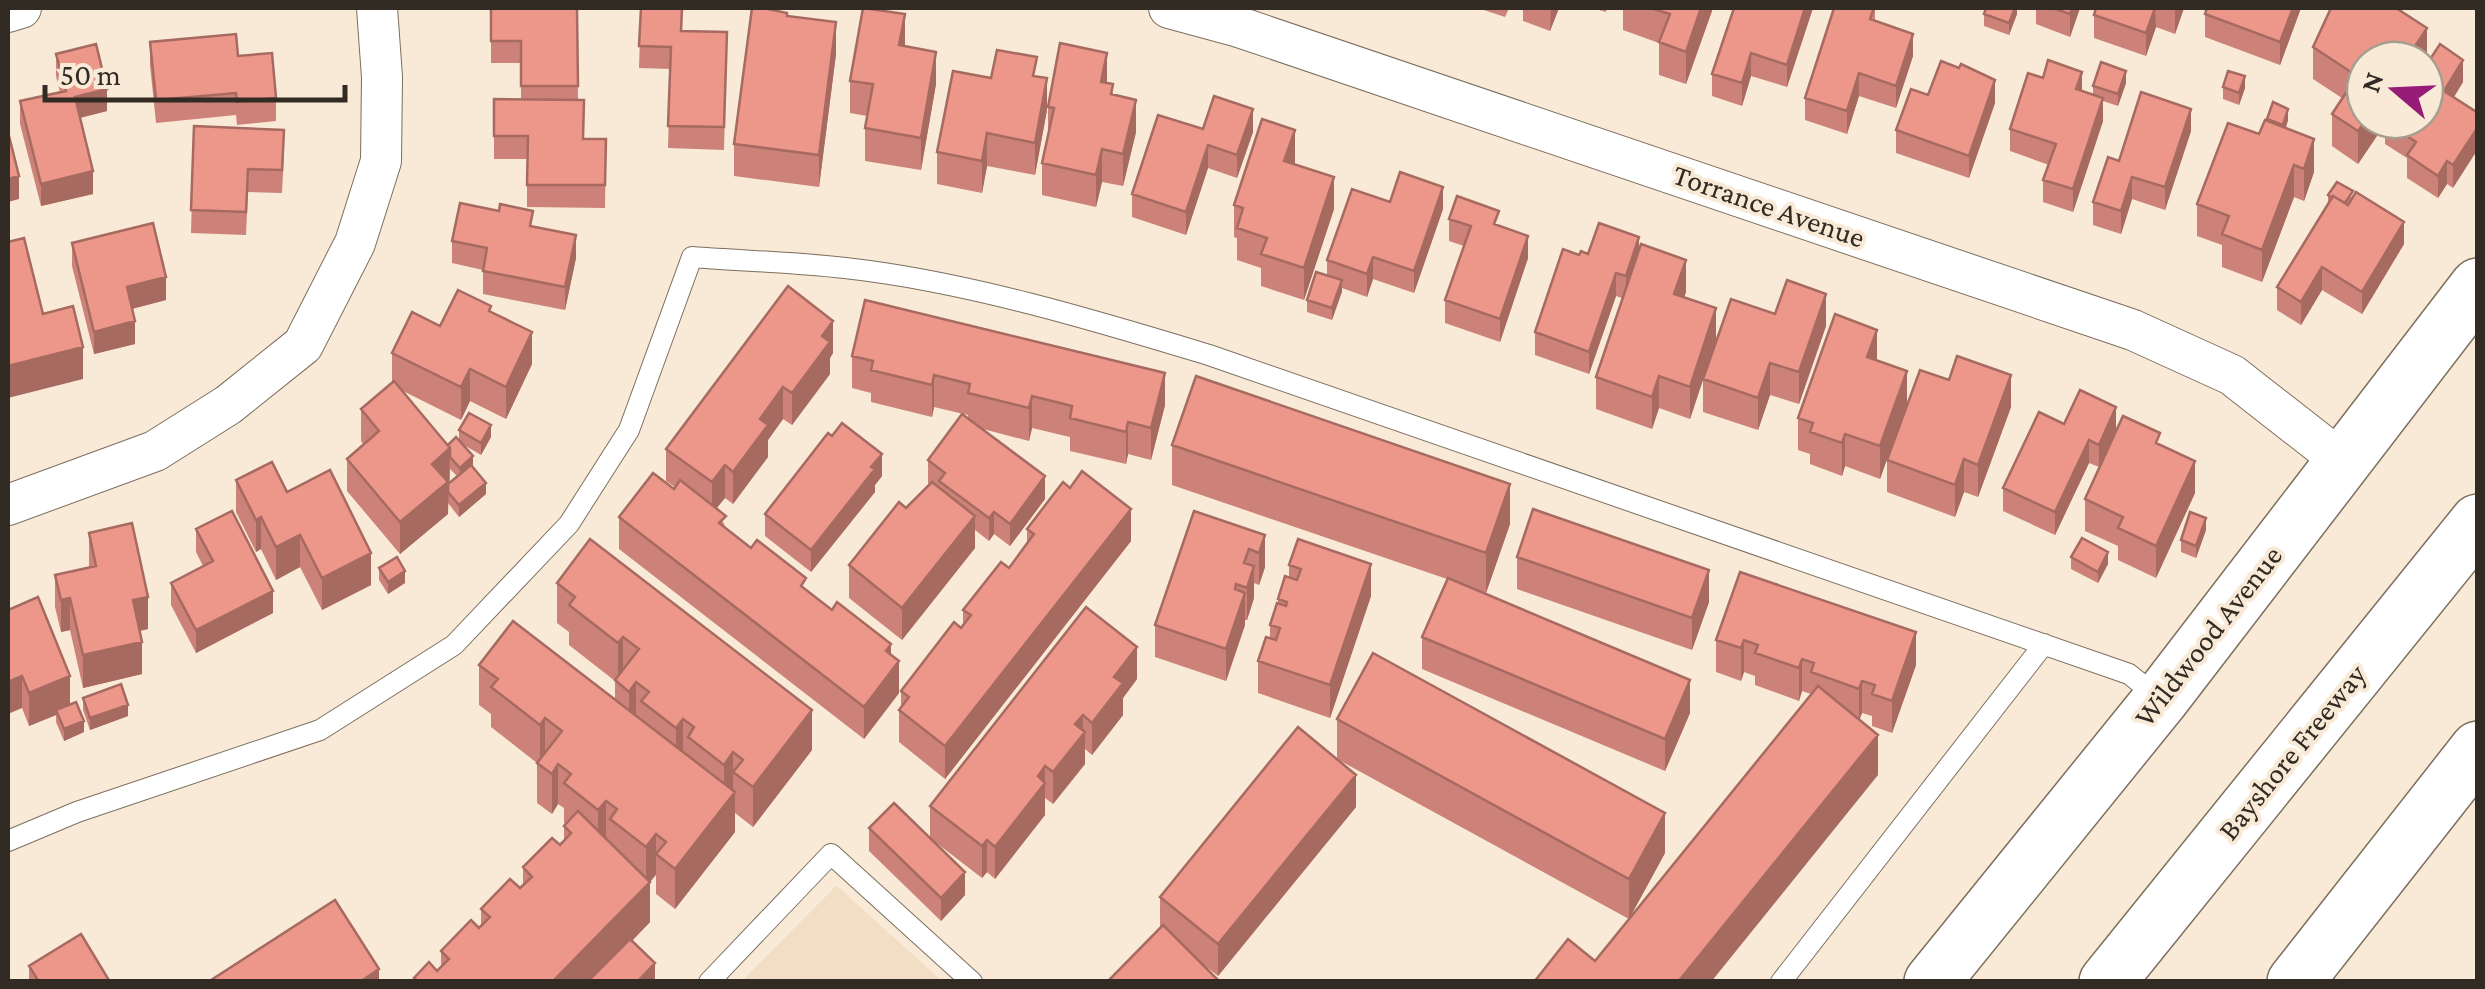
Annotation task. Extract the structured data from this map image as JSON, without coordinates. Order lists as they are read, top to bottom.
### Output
{
  "streets": {
    "main road": ["Wildwood Avenue", "Bayshore Freeway"],
    "street": ["Torrance Avenue"]
  },
  "crossings": [
    ["Torrance Avenue", "Wildwood Avenue"]
  ],
  "scale_bar": "50 m",
  "north": "left"
}
